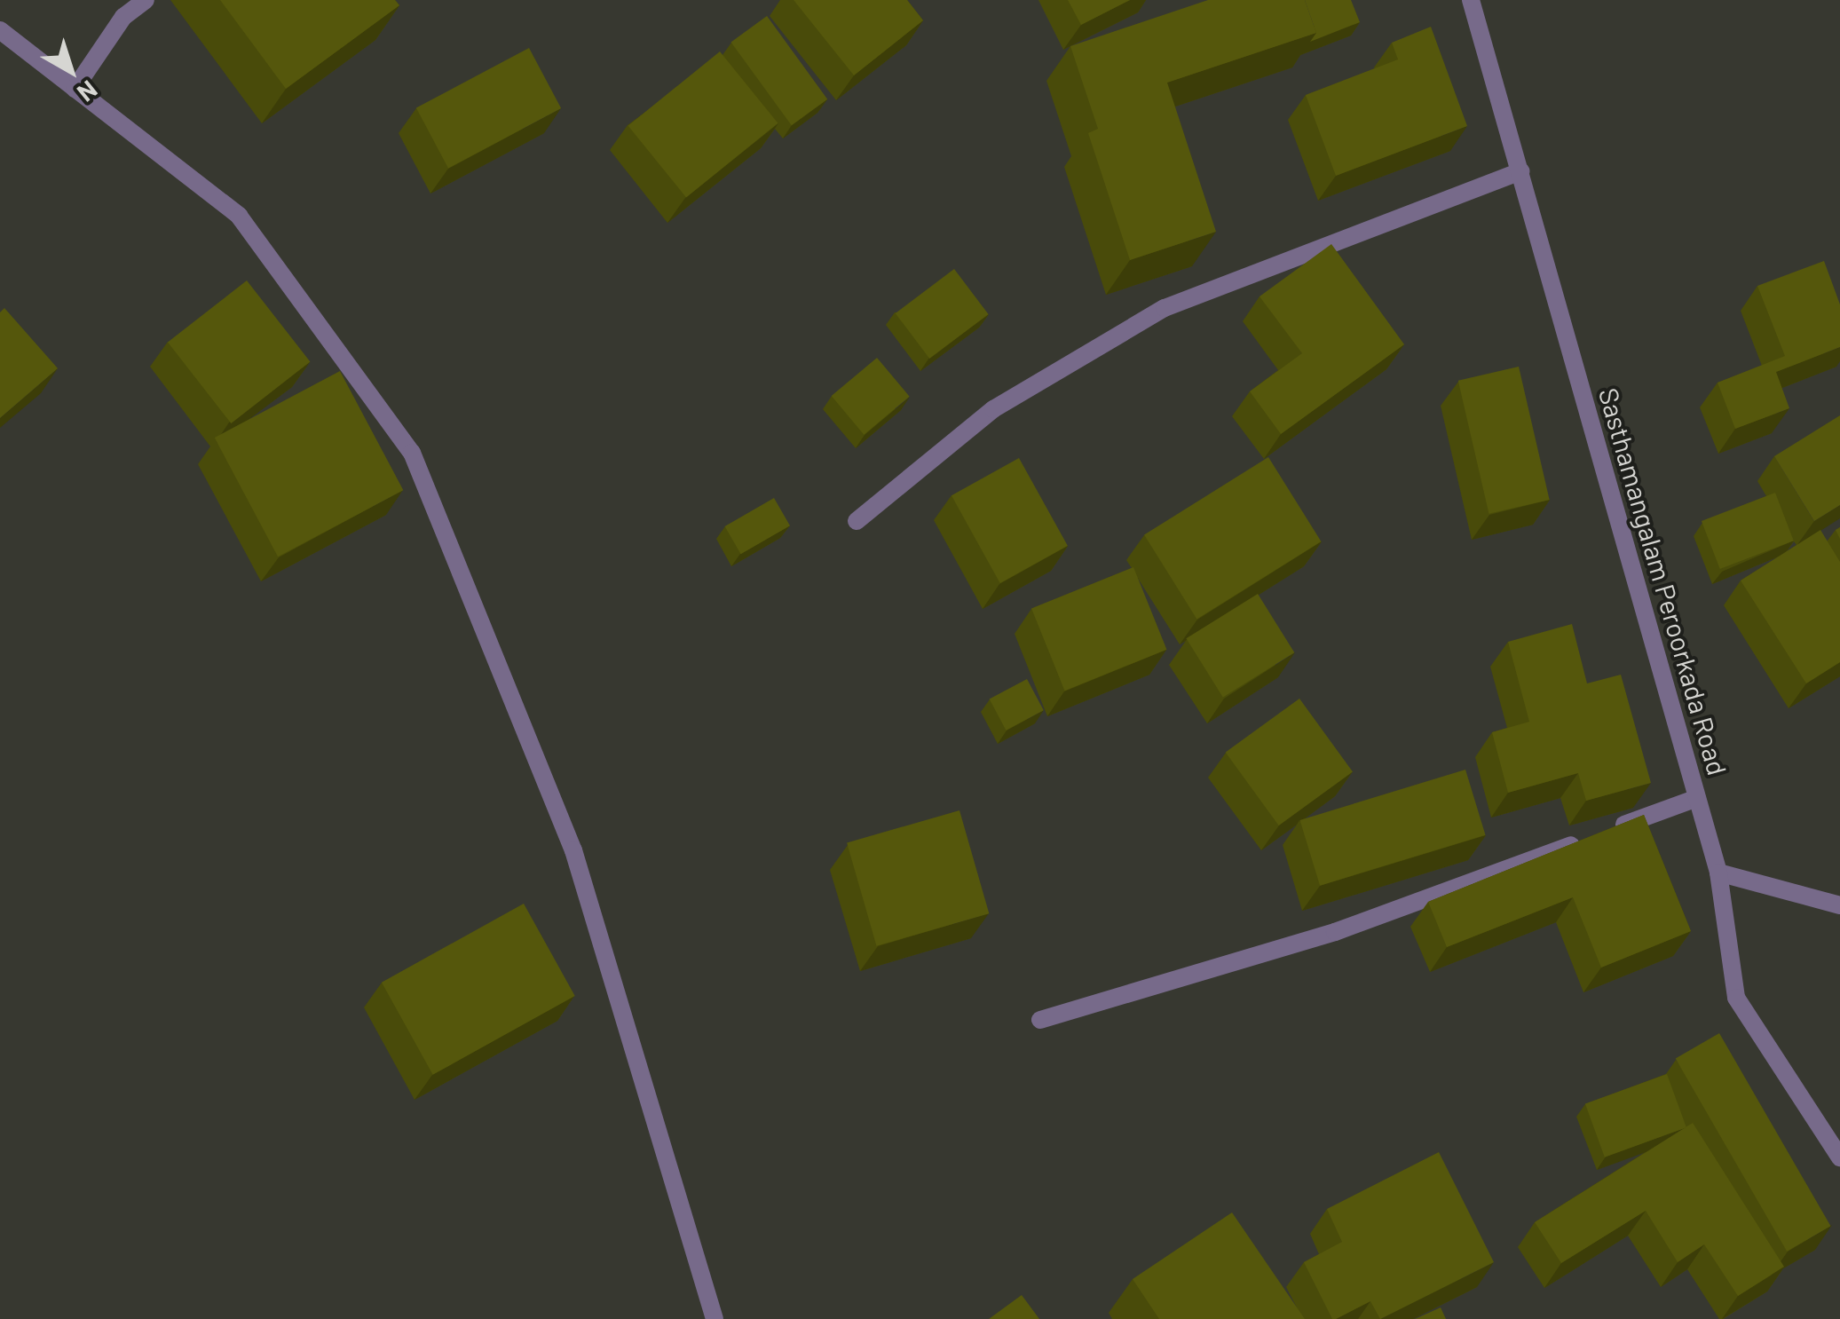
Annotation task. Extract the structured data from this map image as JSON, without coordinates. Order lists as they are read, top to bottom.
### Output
{
  "streets": {
    "street": ["Sasthamangalam Peroorkada Road"]
  },
  "north": "bottom right"
}
